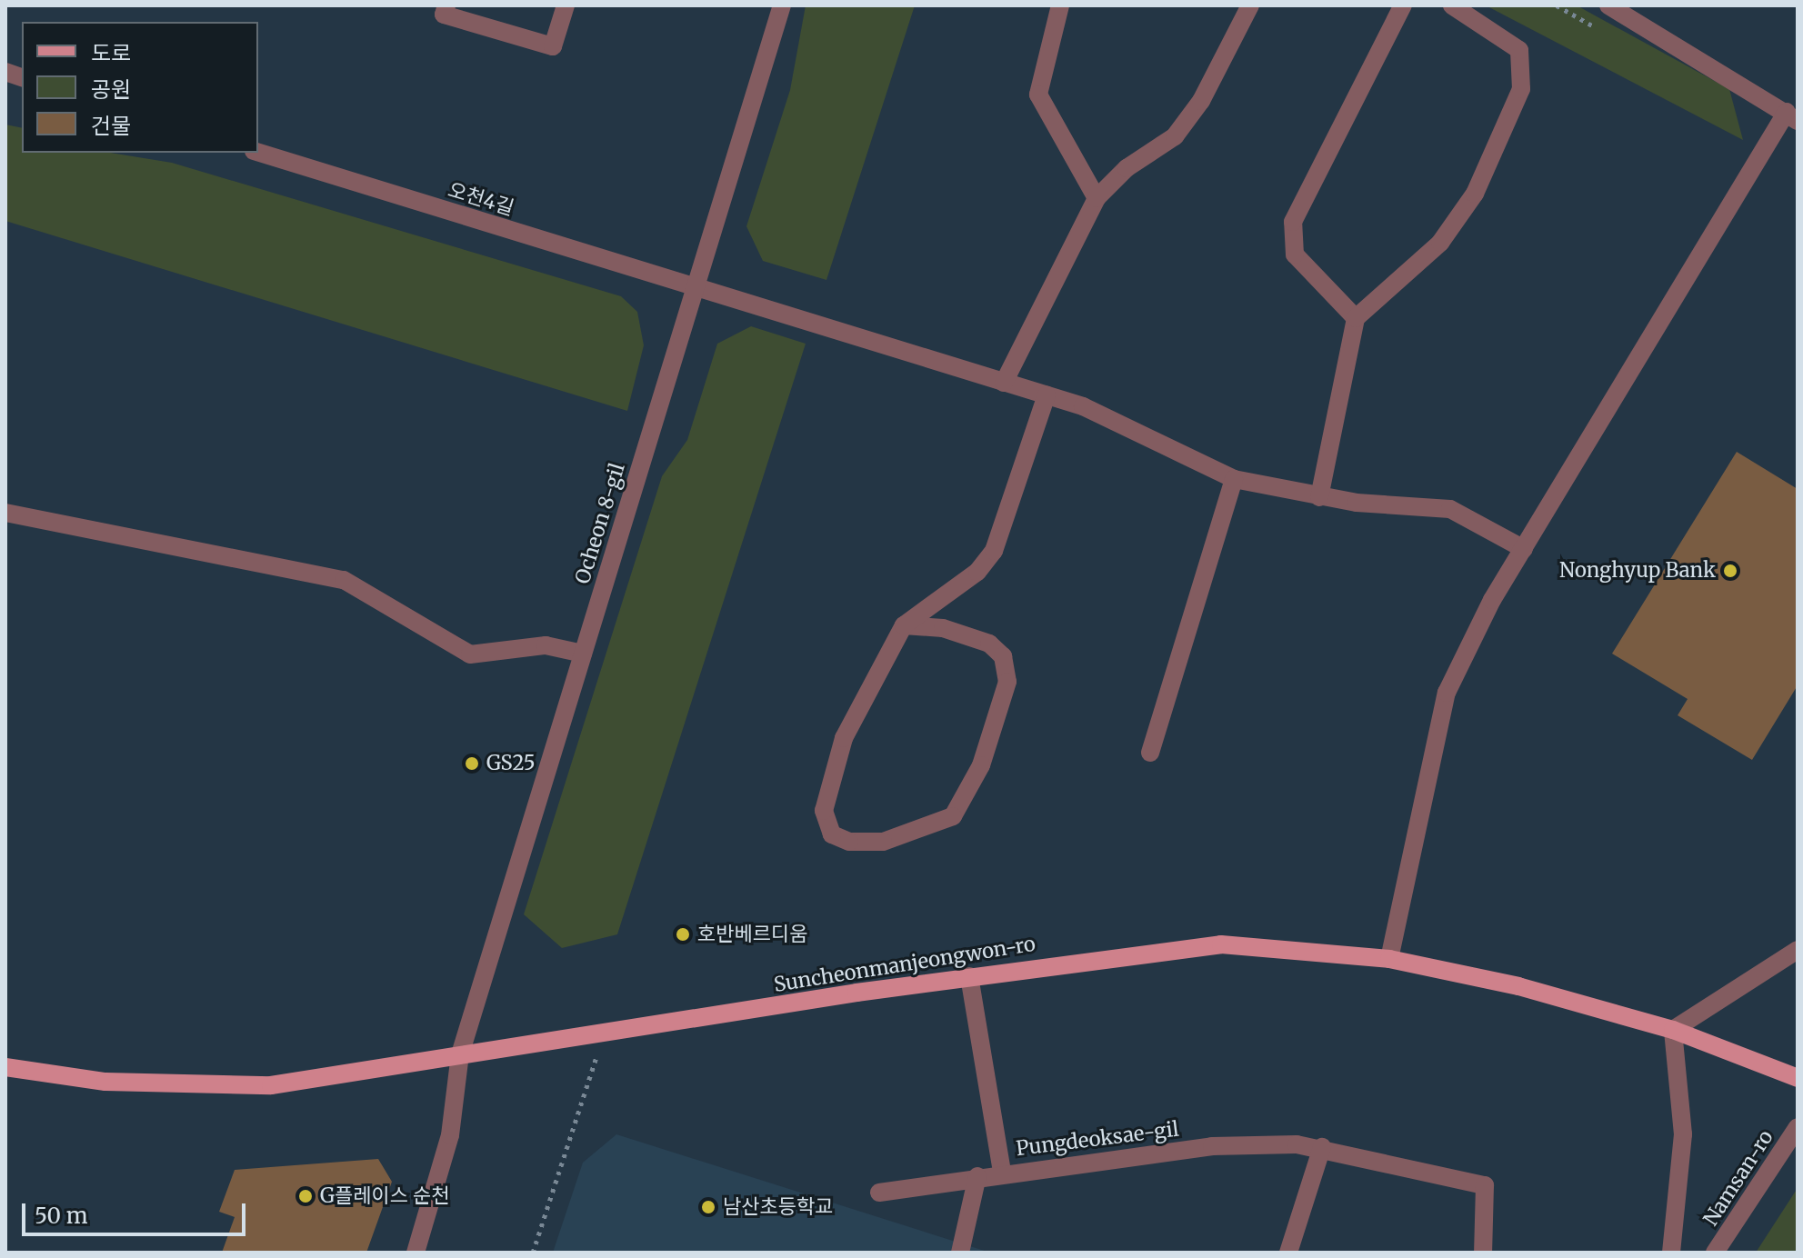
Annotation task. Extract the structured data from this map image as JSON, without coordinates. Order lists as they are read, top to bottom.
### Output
{
  "streets": {
    "main road": ["Suncheonmanjeongwon-ro"],
    "street": [
      "오천4길",
      "Ocheon 8-gil",
      "Pungdeoksae-gil",
      "Namsan-ro"
    ]
  },
  "crossings": [
    ["오천4길", "Ocheon 8-gil"],
    ["Ocheon 8-gil", "Suncheonmanjeongwon-ro"]
  ],
  "places": [
    "Nonghyup Bank",
    "GS25",
    "호반베르디움",
    "G플레이스 순천",
    "남산초등학교"
  ],
  "legend": ["도로", "공원", "건물"],
  "scale_bar": "50 m"
}
